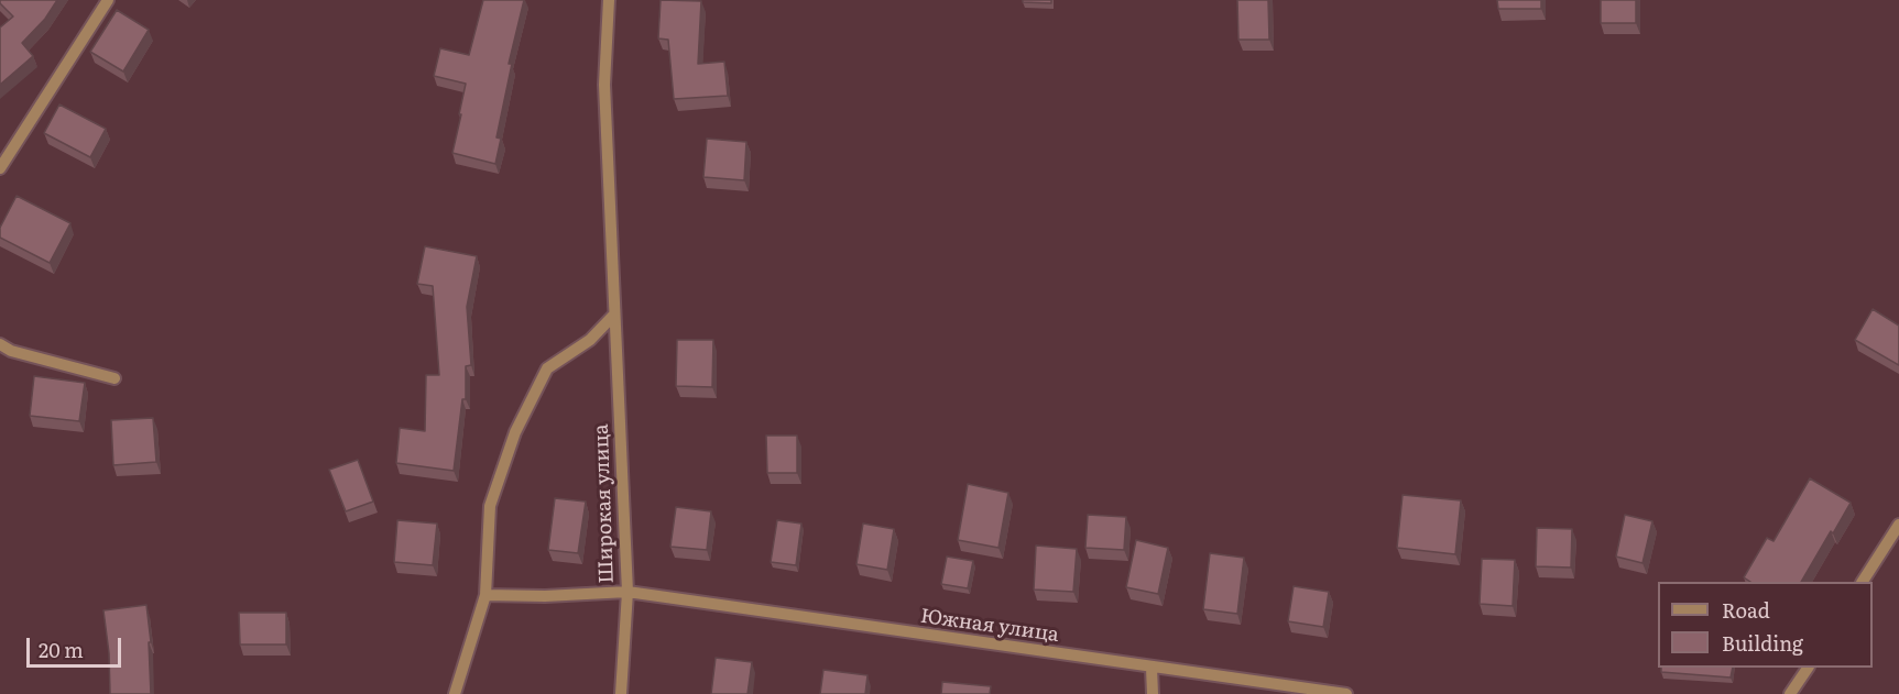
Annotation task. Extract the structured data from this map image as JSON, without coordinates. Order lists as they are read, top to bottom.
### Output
{
  "streets": {
    "street": ["Широкая улица", "Южная улица"]
  },
  "crossings": [
    ["Широкая улица", "Южная улица"]
  ],
  "legend": ["Road", "Building"],
  "scale_bar": "20 m"
}
